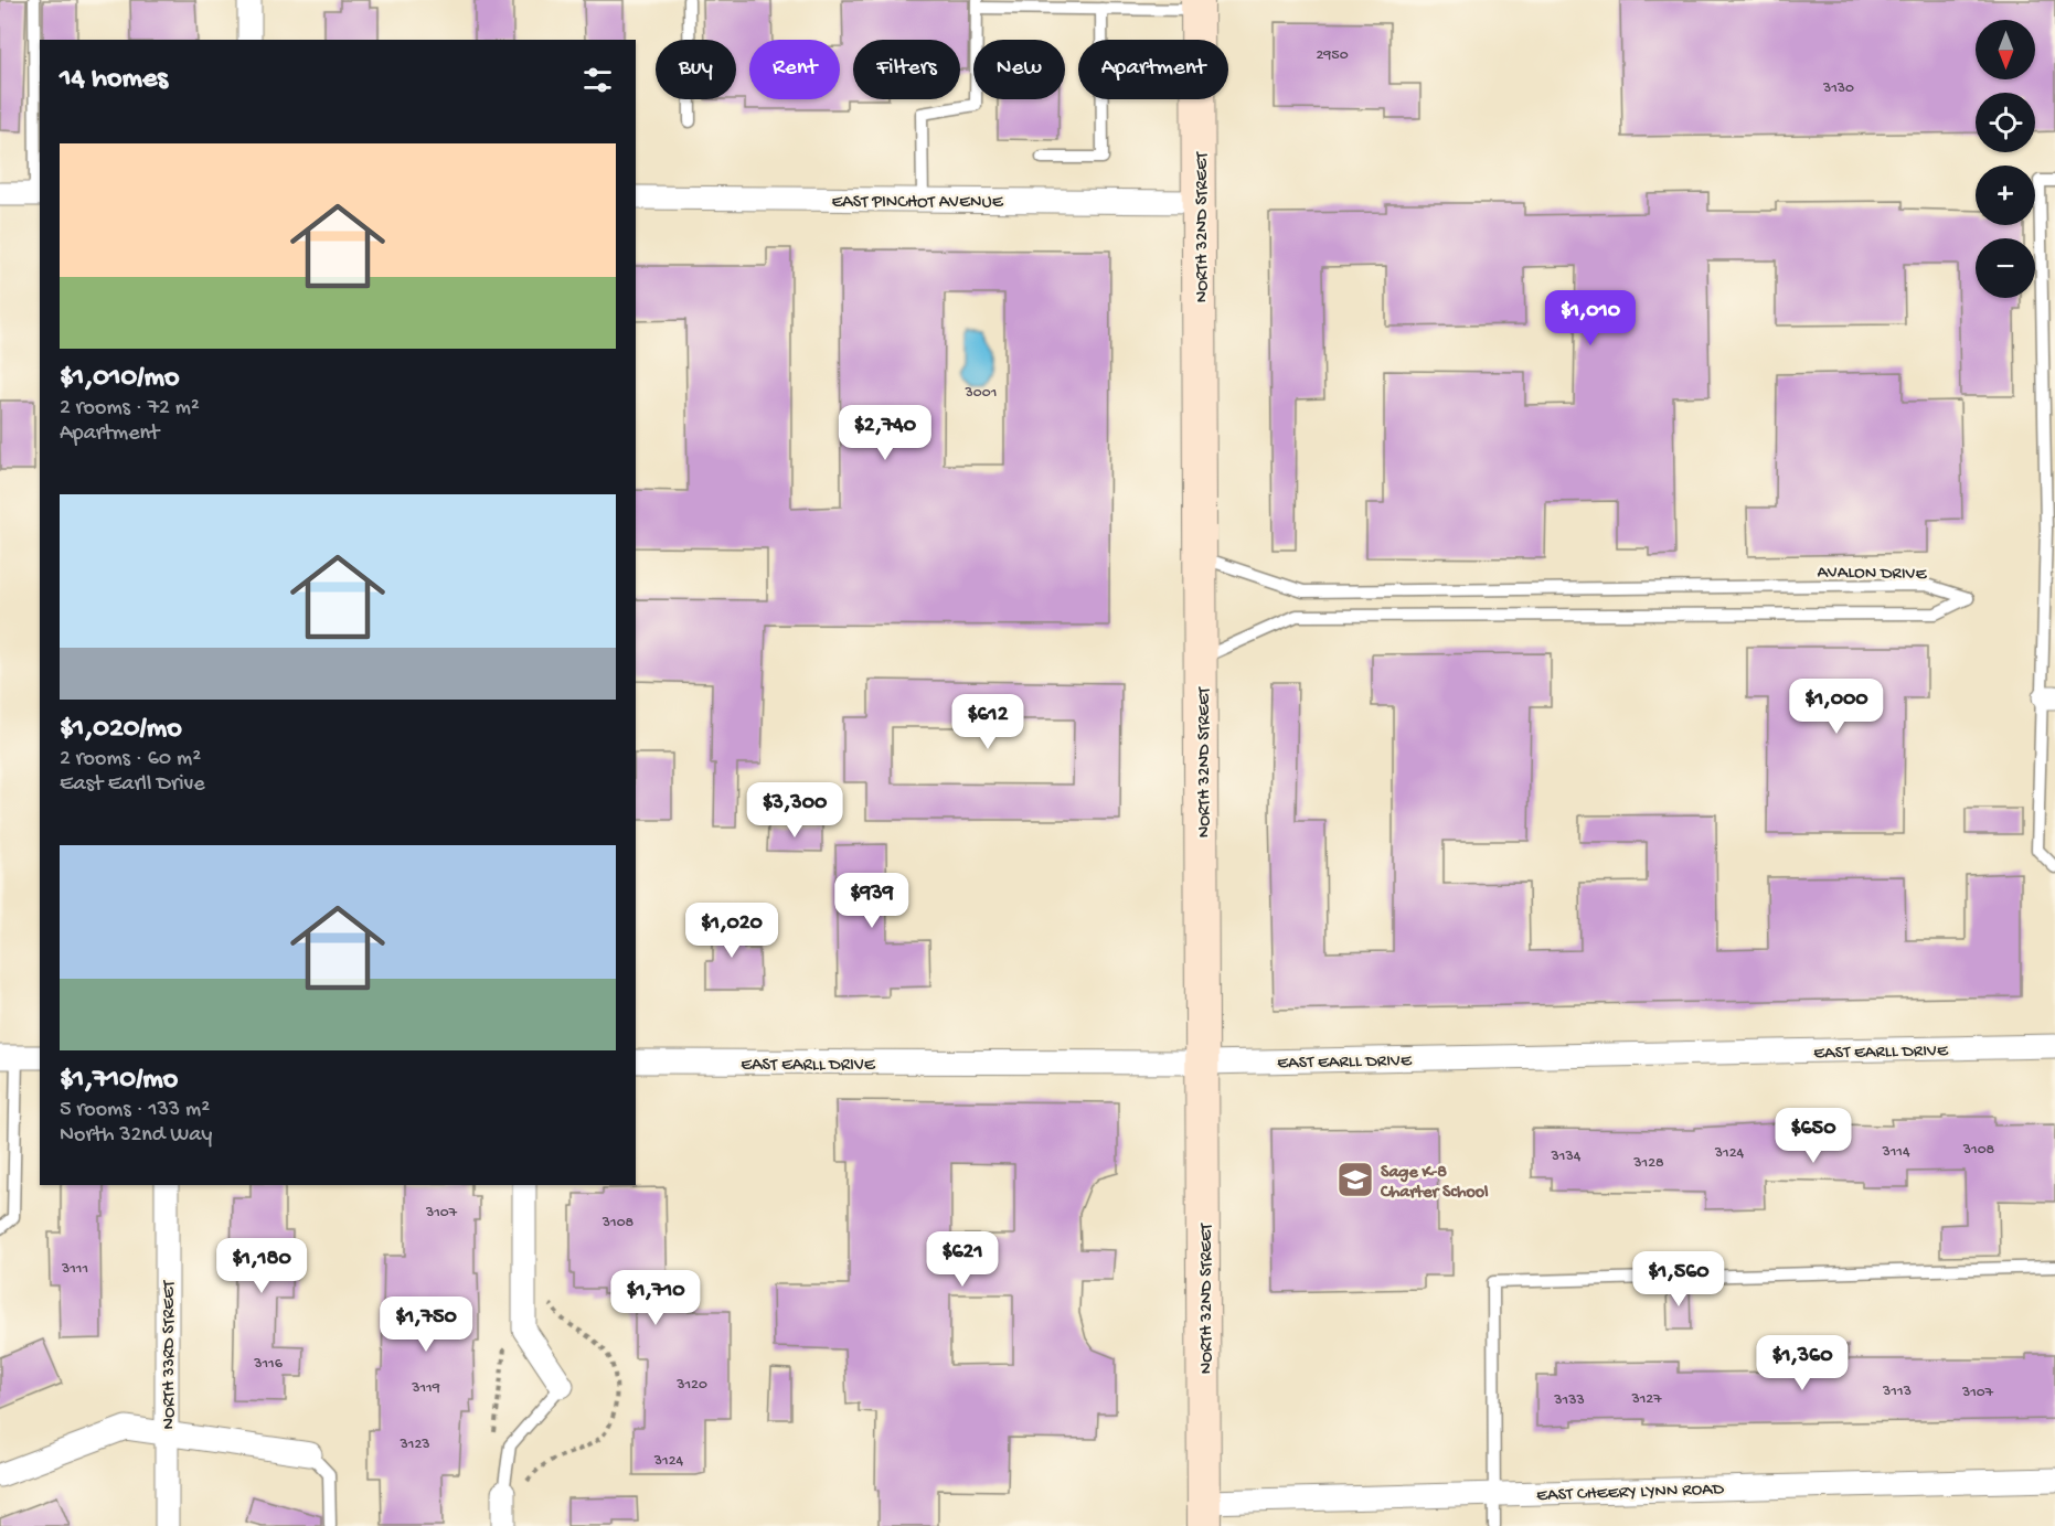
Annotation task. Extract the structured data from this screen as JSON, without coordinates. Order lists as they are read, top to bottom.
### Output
{
  "streets": {
    "main road": ["NORTH 32ND STREET"],
    "street": [
      "EAST PINCHOT AVENUE",
      "EAST EARLL DRIVE",
      "NORTH 33RD STREET",
      "EAST CHEERY LYNN ROAD"
    ],
    "lane": ["AVALON DRIVE"]
  },
  "crossings": [
    ["EAST PINCHOT AVENUE", "NORTH 32ND STREET"],
    ["NORTH 32ND STREET", "AVALON DRIVE"],
    ["NORTH 32ND STREET", "EAST EARLL DRIVE"],
    ["NORTH 32ND STREET", "EAST CHEERY LYNN ROAD"]
  ],
  "places": {
    "school or university": ["Sage K-8 Charter School"]
  },
  "house_numbers": [
    "2950",
    "3130",
    "3001",
    "3108",
    "3114",
    "3124",
    "3134",
    "3128",
    "3107",
    "3108",
    "3111",
    "3116",
    "3120",
    "3119",
    "3113",
    "3107",
    "3127",
    "3133",
    "3123",
    "3124"
  ],
  "north": "bottom",
  "page": {
    "map_buttons": ["+", "−"],
    "chip": [
      "Buy",
      "Rent",
      "Filters",
      "New",
      "Apartment"
    ],
    "heading": "14 homes",
    "list": [
      {
        "name": "$1,010/mo",
        "note": "2 rooms · 72 m² · Apartment"
      },
      {
        "name": "$1,020/mo",
        "note": "2 rooms · 60 m² · East Earll Drive"
      },
      {
        "name": "$1,710/mo",
        "note": "5 rooms · 133 m² · North 32nd Way"
      }
    ],
    "price": [
      "$1,010",
      "$2,740",
      "$1,000",
      "$612",
      "$3,300",
      "$939",
      "$1,020",
      "$650",
      "$621",
      "$1,180",
      "$1,560",
      "$1,710",
      "$1,750",
      "$1,360"
    ]
  }
}
